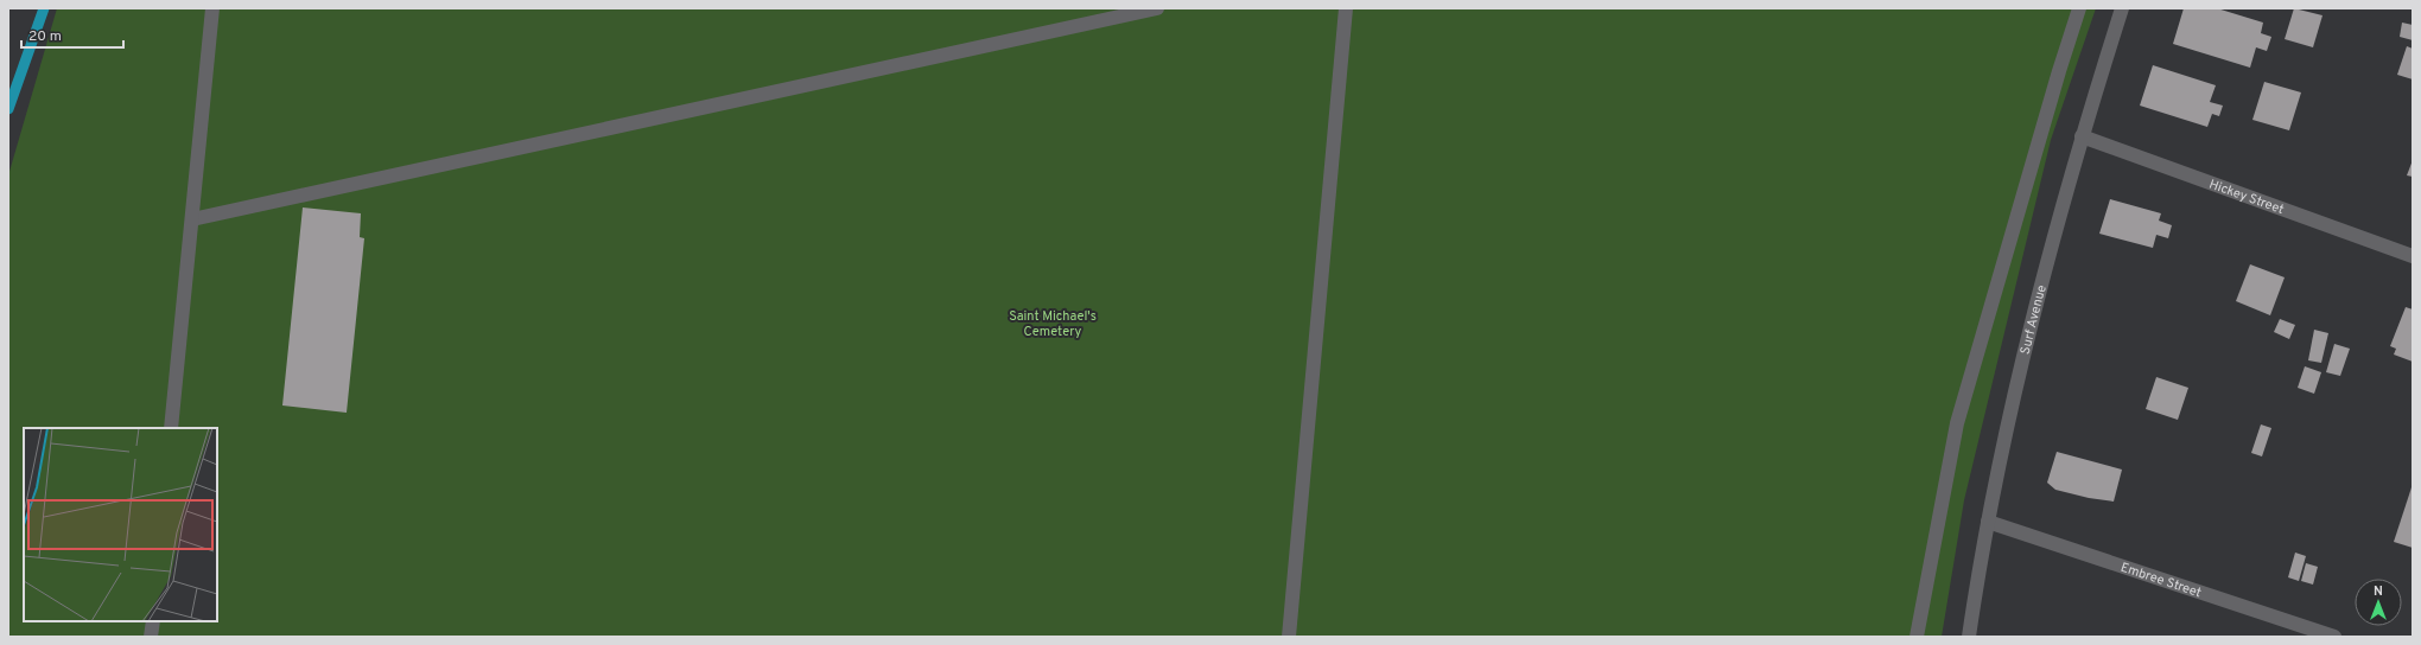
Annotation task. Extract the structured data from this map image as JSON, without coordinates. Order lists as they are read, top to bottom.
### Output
{
  "streets": {
    "street": ["Hickey Street", "Surf Avenue", "Embree Street"]
  },
  "crossings": [
    ["Hickey Street", "Surf Avenue"],
    ["Surf Avenue", "Embree Street"]
  ],
  "parks": ["Saint Michael's Cemetery"],
  "scale_bar": "20 m",
  "north": "top"
}
